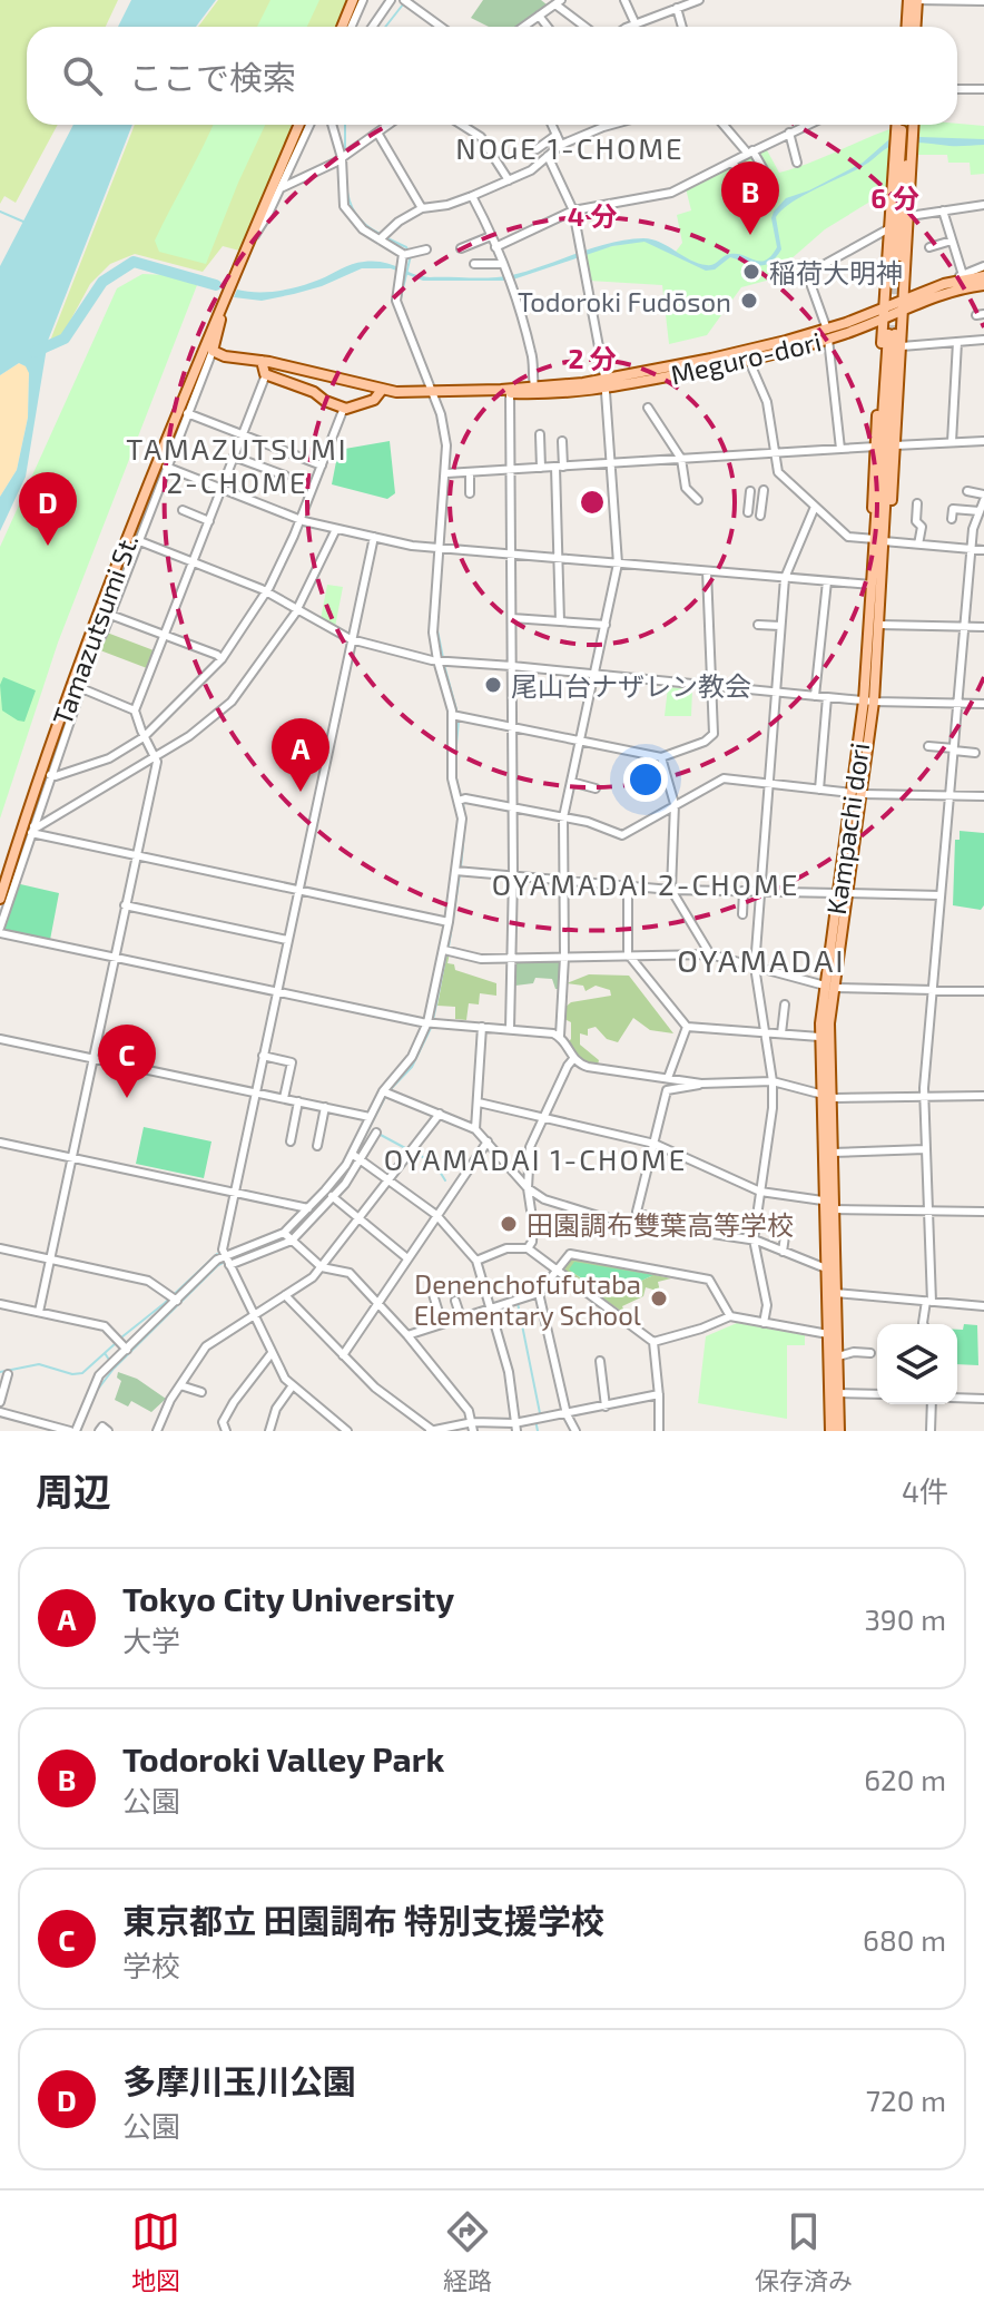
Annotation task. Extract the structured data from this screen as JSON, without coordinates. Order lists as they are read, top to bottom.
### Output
{
  "streets": {
    "main road": ["Meguro-dori", "Tamazutsumi St.", "Kampachi dori"]
  },
  "districts": [
    "NOGE 1-CHOME",
    "TAMAZUTSUMI 2-CHOME",
    "OYAMADAI 2-CHOME",
    "OYAMADAI",
    "OYAMADAI 1-CHOME"
  ],
  "places": [
    "稲荷大明神",
    "Todoroki Fudōson",
    "尾山台ナザレン教会",
    "田園調布雙葉高等学校",
    "Denenchofufutaba Elementary School"
  ],
  "page": {
    "search": "ここで検索",
    "pins": [
      "B",
      "D",
      "A",
      "C"
    ],
    "heading": ["周辺", "4件"],
    "list": [
      {
        "mark": "A",
        "name": "Tokyo City University",
        "note": "大学",
        "value": "390 m"
      },
      {
        "mark": "B",
        "name": "Todoroki Valley Park",
        "note": "公園",
        "value": "620 m"
      },
      {
        "mark": "C",
        "name": "東京都立 田園調布 特別支援学校",
        "note": "学校",
        "value": "680 m"
      },
      {
        "mark": "D",
        "name": "多摩川玉川公園",
        "note": "公園",
        "value": "720 m"
      }
    ],
    "nav": ["地図", "経路", "保存済み"]
  },
  "rings": ["6 分", "4 分", "2 分"]
}
